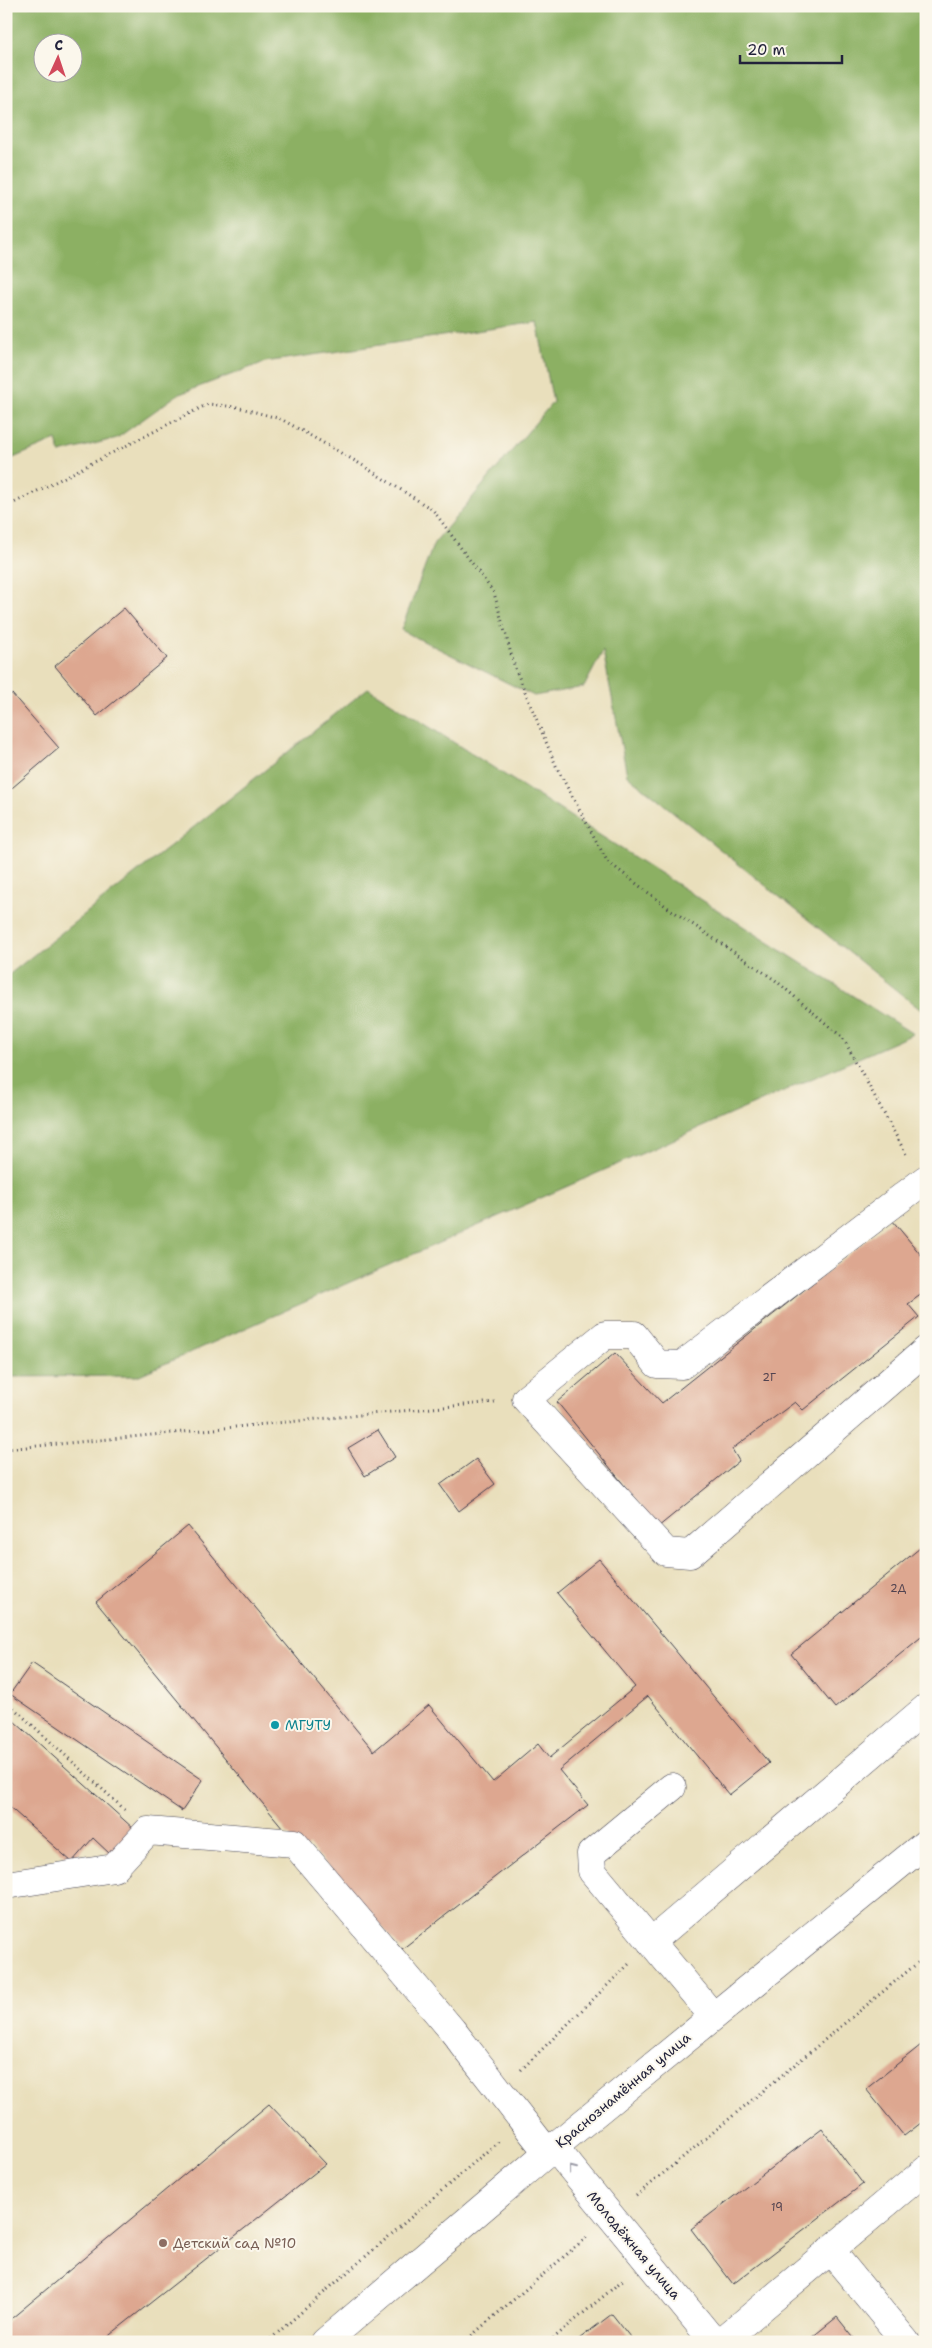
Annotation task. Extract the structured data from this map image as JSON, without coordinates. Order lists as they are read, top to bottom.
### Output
{
  "streets": {
    "street": ["Краснознамённая улица", "Молодёжная улица"]
  },
  "crossings": [
    ["Краснознамённая улица", "Молодёжная улица"]
  ],
  "places": ["МГУТУ", "Детский сад №10"],
  "house_numbers": ["2Г", "2Д", "19"],
  "scale_bar": "20 m",
  "north": "top"
}
